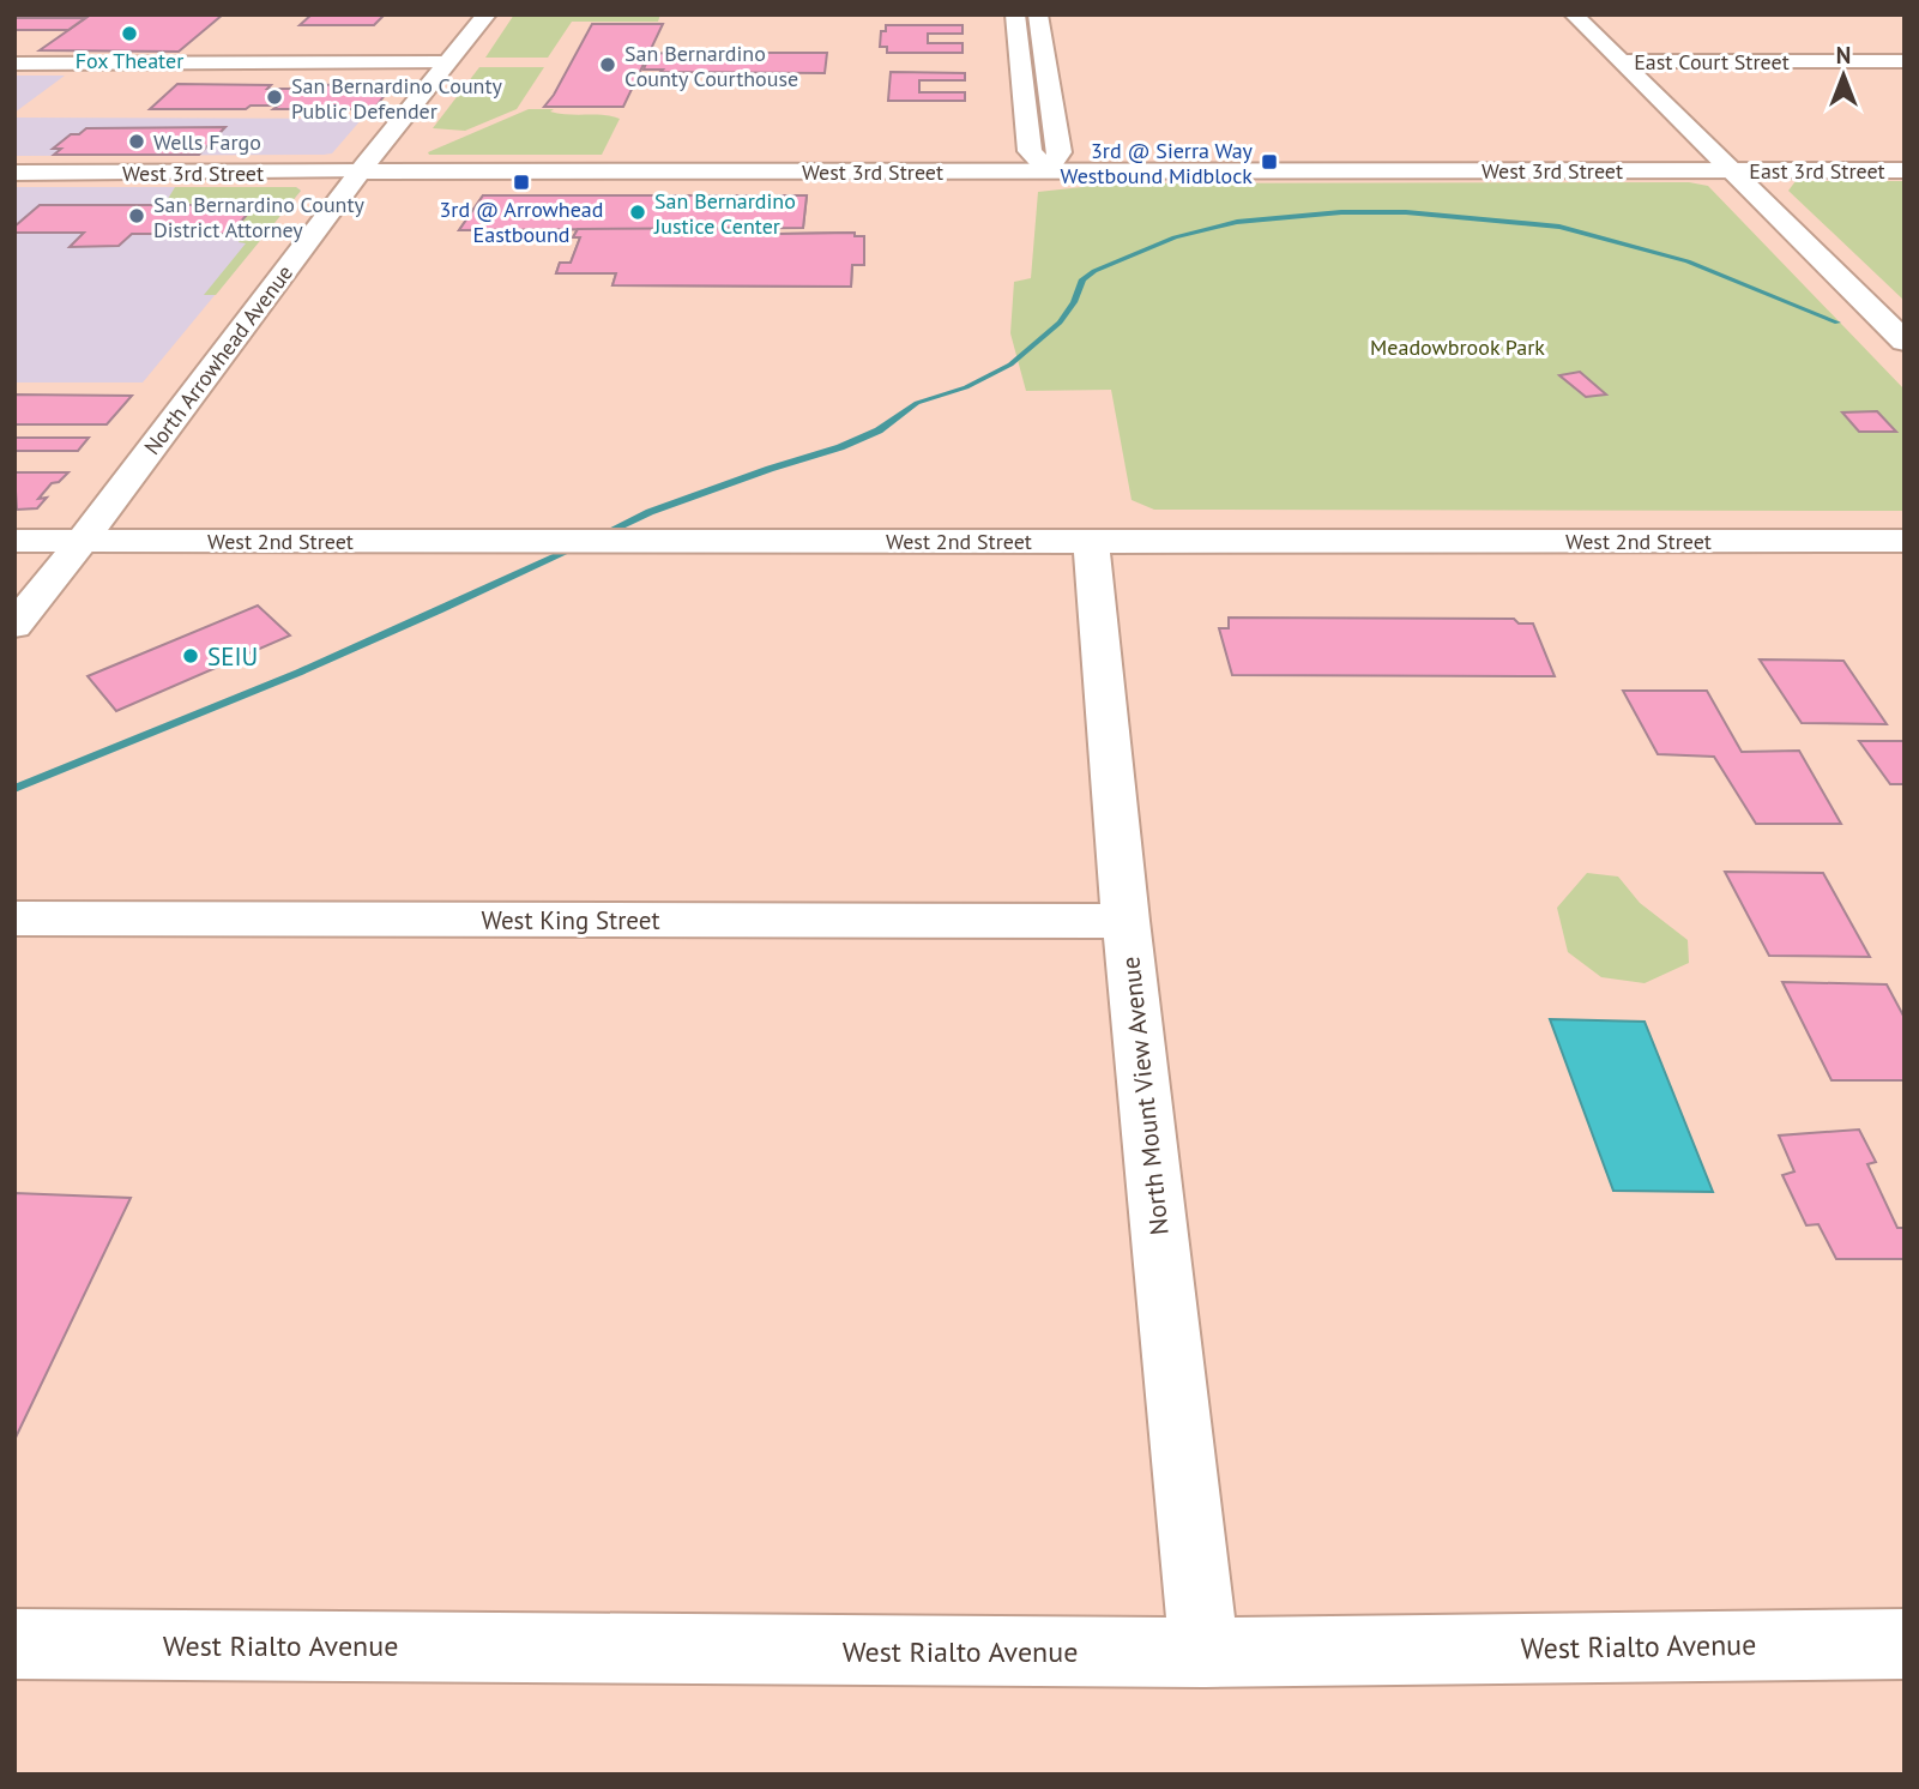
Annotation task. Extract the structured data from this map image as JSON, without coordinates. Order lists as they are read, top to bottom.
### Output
{
  "streets": {
    "street": [
      "East Court Street",
      "West 3rd Street",
      "East 3rd Street",
      "North Arrowhead Avenue",
      "West 2nd Street",
      "West King Street",
      "North Mount View Avenue",
      "West Rialto Avenue"
    ]
  },
  "crossings": [
    ["West 3rd Street", "East 3rd Street"],
    ["West 3rd Street", "North Arrowhead Avenue"],
    ["North Arrowhead Avenue", "West 2nd Street"],
    ["West 2nd Street", "North Mount View Avenue"],
    ["West King Street", "North Mount View Avenue"],
    ["North Mount View Avenue", "West Rialto Avenue"]
  ],
  "parks": ["Meadowbrook Park"],
  "places": {
    "other": [
      "Fox Theater",
      "San Bernardino County Courthouse",
      "San Bernardino County Public Defender",
      "Wells Fargo",
      "San Bernardino Justice Center",
      "San Bernardino County District Attorney",
      "SEIU"
    ],
    "transit": ["3rd @ Sierra Way Westbound Midblock", "3rd @ Arrowhead Eastbound"]
  },
  "north": "top"
}
